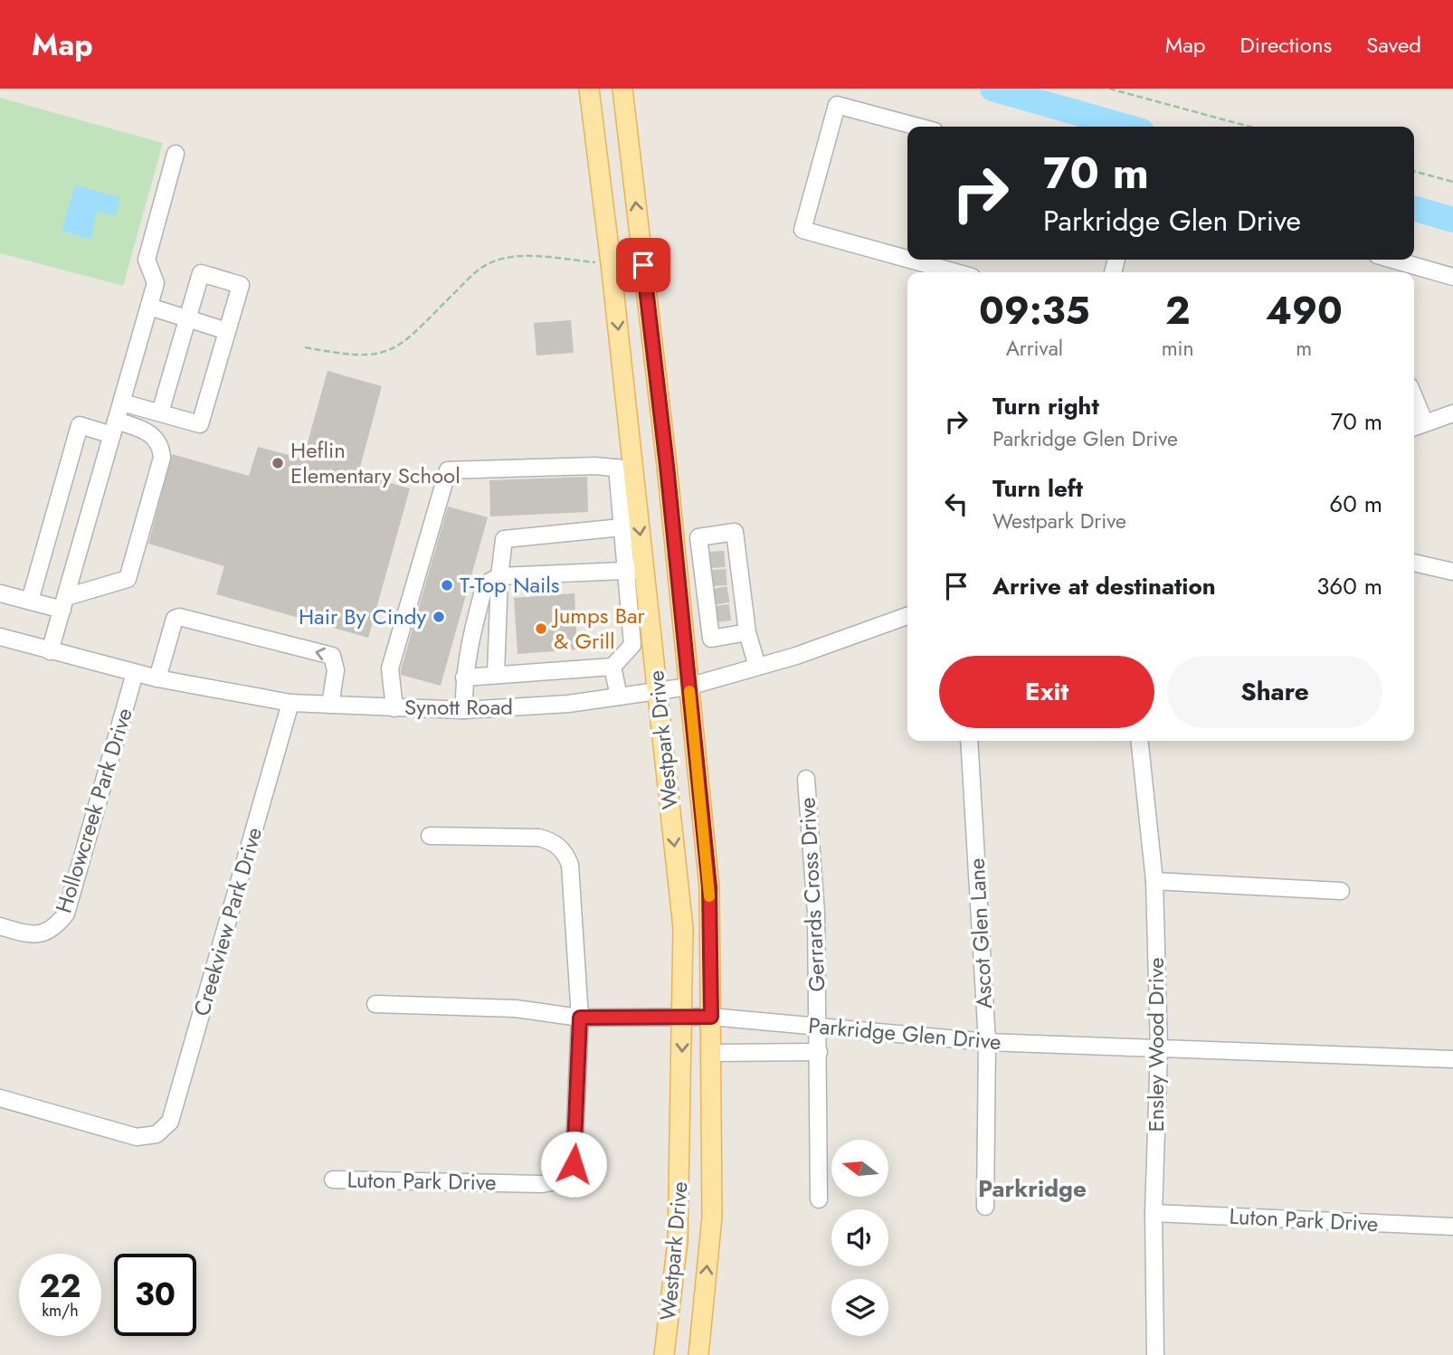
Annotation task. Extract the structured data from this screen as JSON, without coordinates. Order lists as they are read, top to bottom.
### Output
{
  "streets": {
    "main road": ["Westpark Drive"],
    "street": [
      "Synott Road",
      "Hollowcreek Park Drive",
      "Gerrards Cross Drive",
      "Creekview Park Drive",
      "Ascot Glen Lane",
      "Parkridge Glen Drive",
      "Ensley Wood Drive",
      "Luton Park Drive"
    ]
  },
  "crossings": [
    ["Synott Road", "Westpark Drive"],
    ["Synott Road", "Hollowcreek Park Drive"],
    ["Synott Road", "Creekview Park Drive"],
    ["Westpark Drive", "Parkridge Glen Drive"],
    ["Gerrards Cross Drive", "Parkridge Glen Drive"],
    ["Ascot Glen Lane", "Parkridge Glen Drive"],
    ["Parkridge Glen Drive", "Ensley Wood Drive"],
    ["Parkridge Glen Drive", "Luton Park Drive"],
    ["Ensley Wood Drive", "Luton Park Drive"]
  ],
  "districts": ["Parkridge"],
  "places": [
    "Heflin Elementary School",
    "T-Top Nails",
    "Hair By Cindy",
    "Jumps Bar & Grill"
  ],
  "north": "left",
  "page": {
    "header": "Map",
    "nav": ["Map", "Directions", "Saved"],
    "turn": ["70 m", "Parkridge Glen Drive"],
    "eta": [
      "09:35",
      "Arrival",
      "2",
      "min",
      "490",
      "m"
    ],
    "list": [
      {
        "name": "Turn right",
        "note": "Parkridge Glen Drive",
        "value": "70 m"
      },
      {
        "name": "Turn left",
        "note": "Westpark Drive",
        "value": "60 m"
      },
      {
        "name": "Arrive at destination",
        "value": "360 m"
      }
    ],
    "buttons": ["Exit", "Share"],
    "speed": "22 km/h",
    "limit": "30"
  }
}
